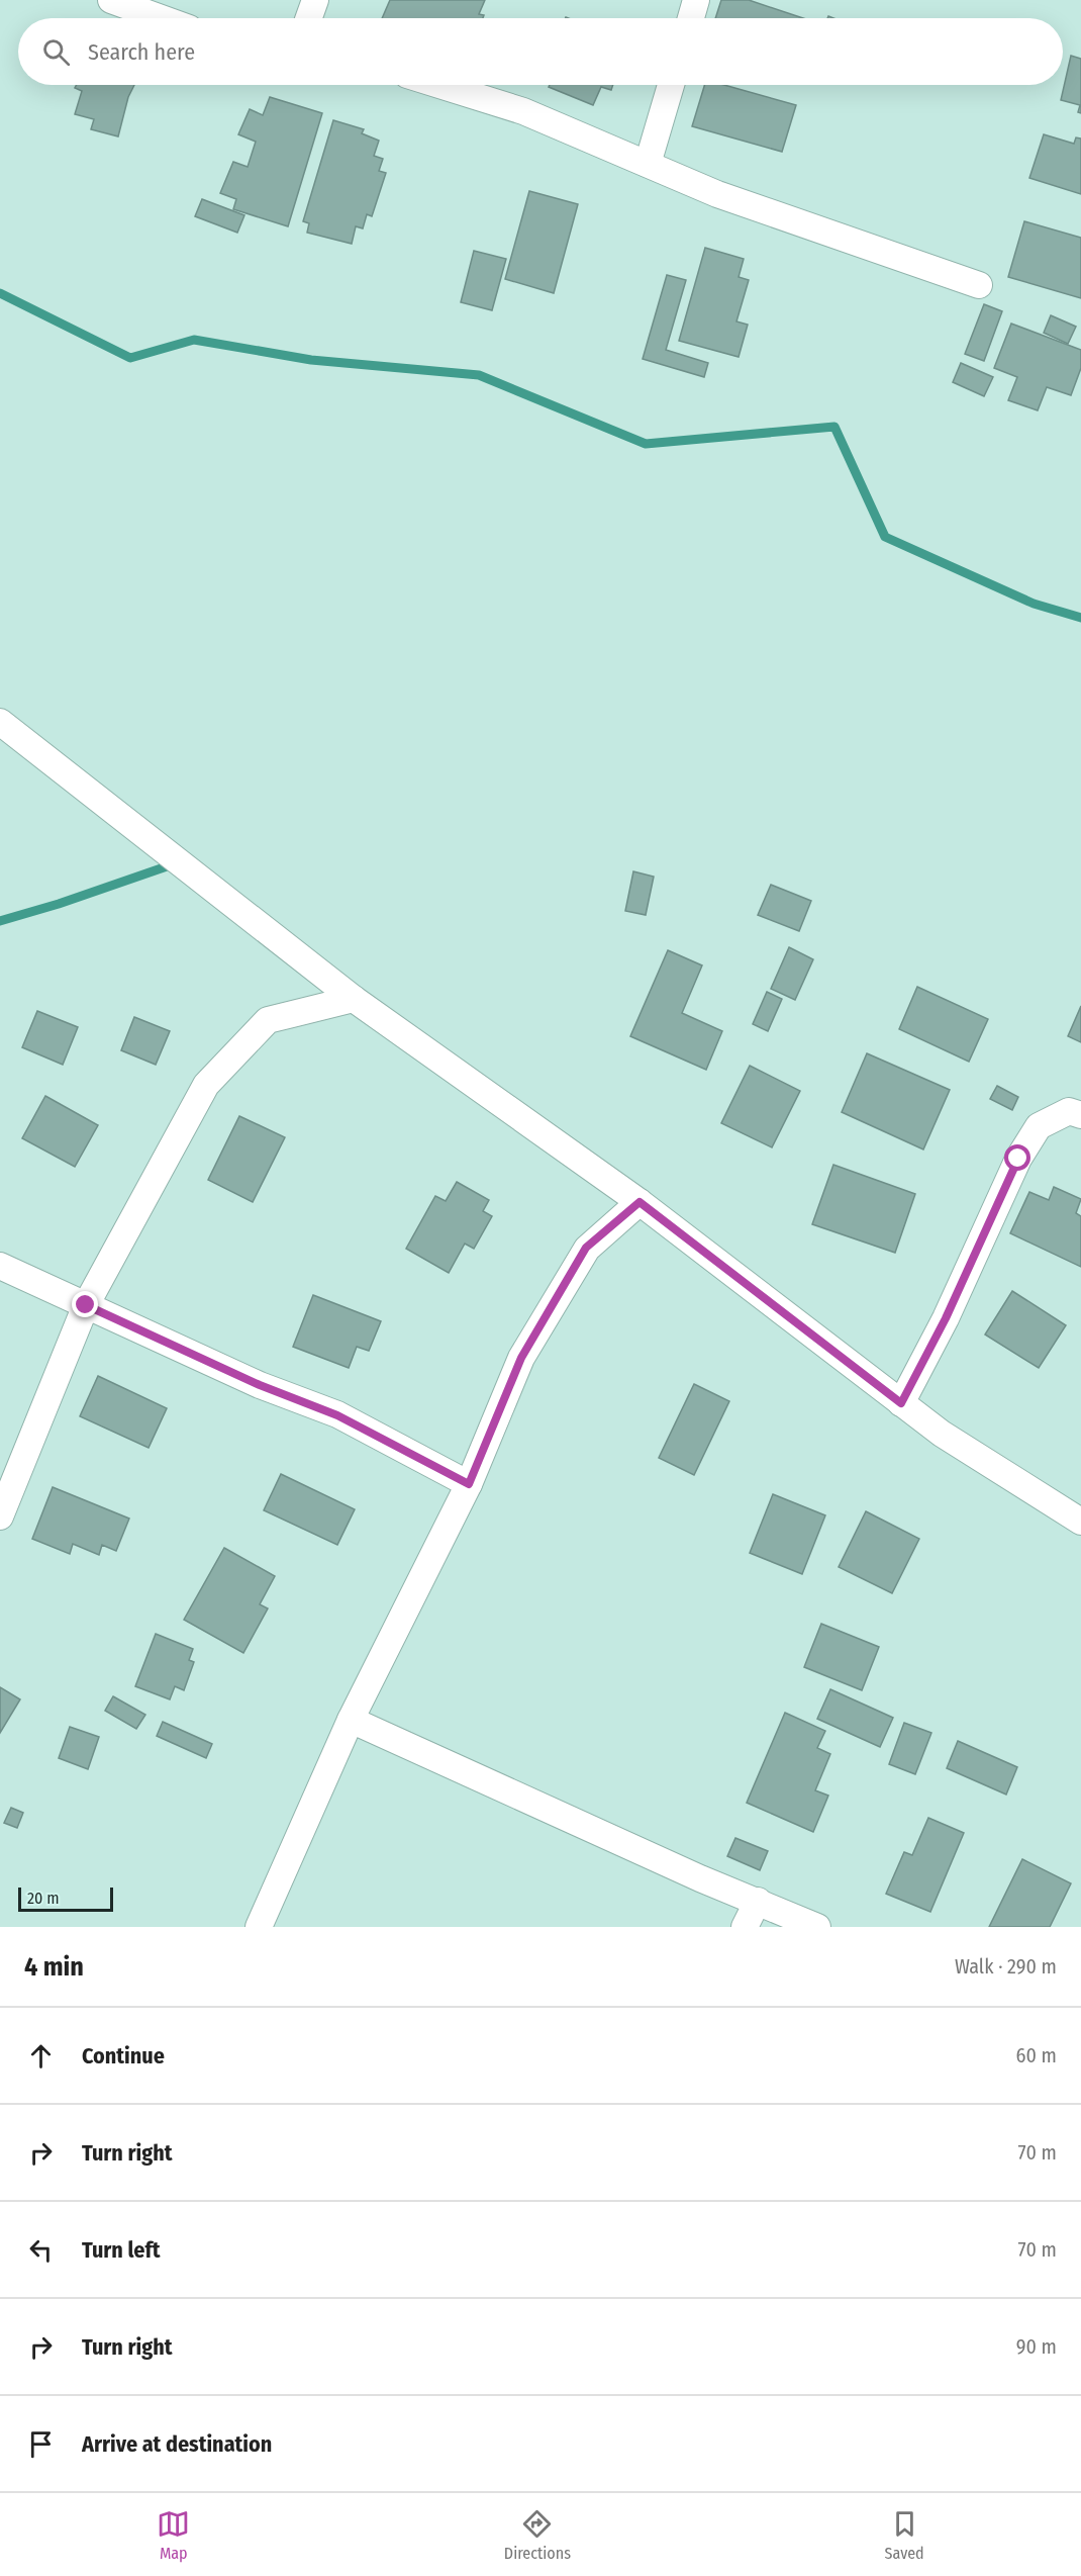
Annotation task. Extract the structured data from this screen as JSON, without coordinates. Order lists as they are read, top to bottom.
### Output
{
  "scale_bar": "20 m",
  "page": {
    "search": "Search here",
    "scale": "20 m",
    "heading": ["4 min", "Walk · 290 m"],
    "list": [
      ["Continue", "60 m"],
      ["Turn right", "70 m"],
      ["Turn left", "70 m"],
      ["Turn right", "90 m"],
      "Arrive at destination"
    ],
    "nav": ["Map", "Directions", "Saved"]
  }
}
